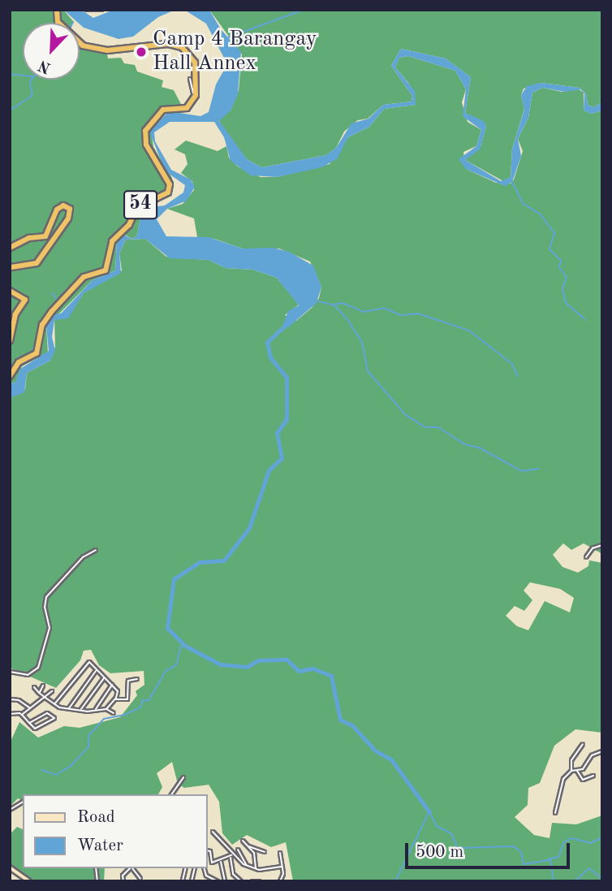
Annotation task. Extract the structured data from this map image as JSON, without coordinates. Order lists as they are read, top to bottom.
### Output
{
  "streets": {
    "highway": ["54"]
  },
  "places": ["Camp 4 Barangay Hall Annex"],
  "legend": ["Road", "Water"],
  "scale_bar": "500 m",
  "north": "bottom left"
}
